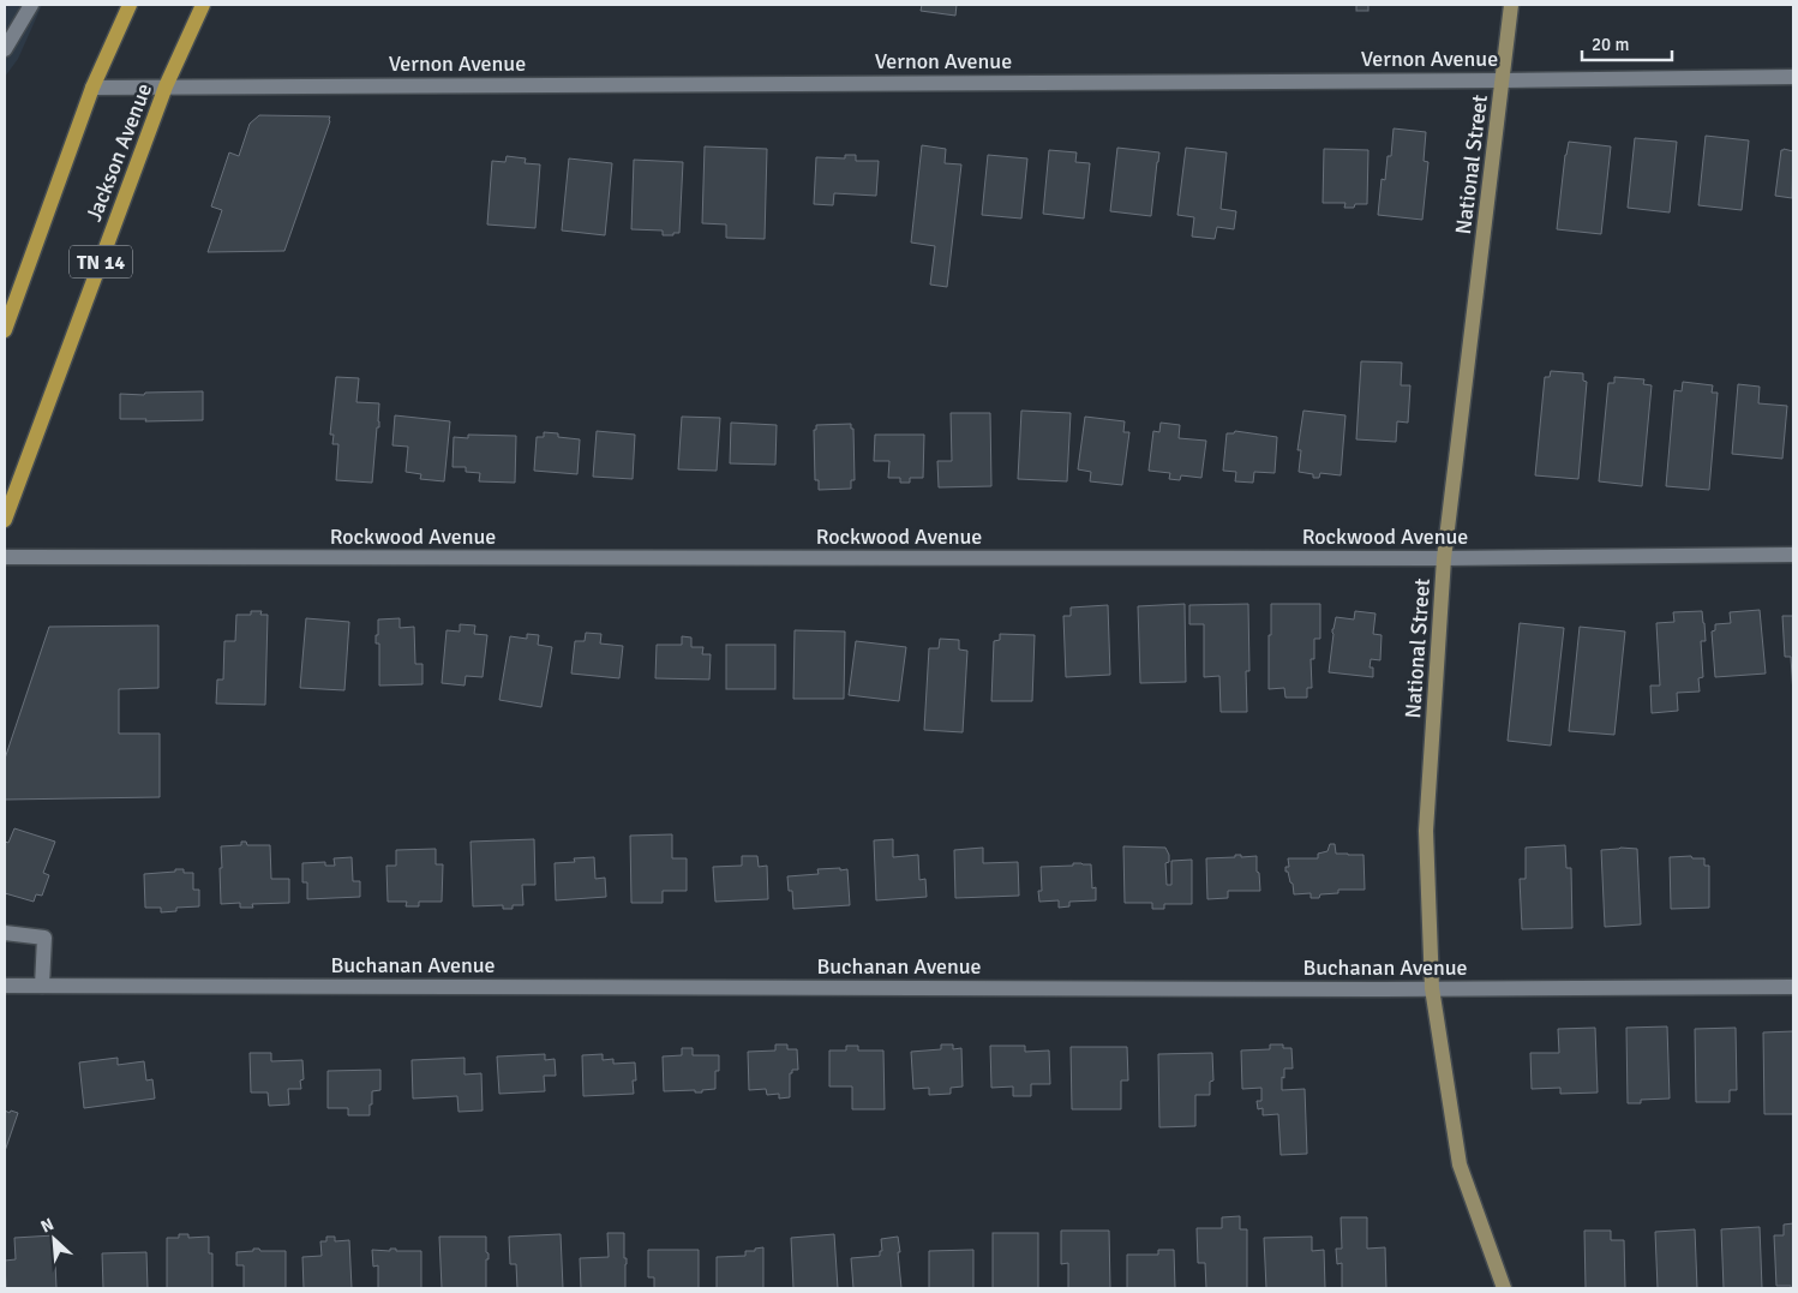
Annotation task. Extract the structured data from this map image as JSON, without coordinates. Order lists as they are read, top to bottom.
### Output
{
  "streets": {
    "main road": ["Jackson Avenue", "National Street", "TN 14"],
    "street": ["Vernon Avenue", "Rockwood Avenue", "Buchanan Avenue"]
  },
  "crossings": [
    ["Vernon Avenue", "Jackson Avenue"],
    ["Vernon Avenue", "National Street"],
    ["National Street", "Rockwood Avenue"],
    ["National Street", "Buchanan Avenue"]
  ],
  "scale_bar": "20 m",
  "north": "top left"
}
